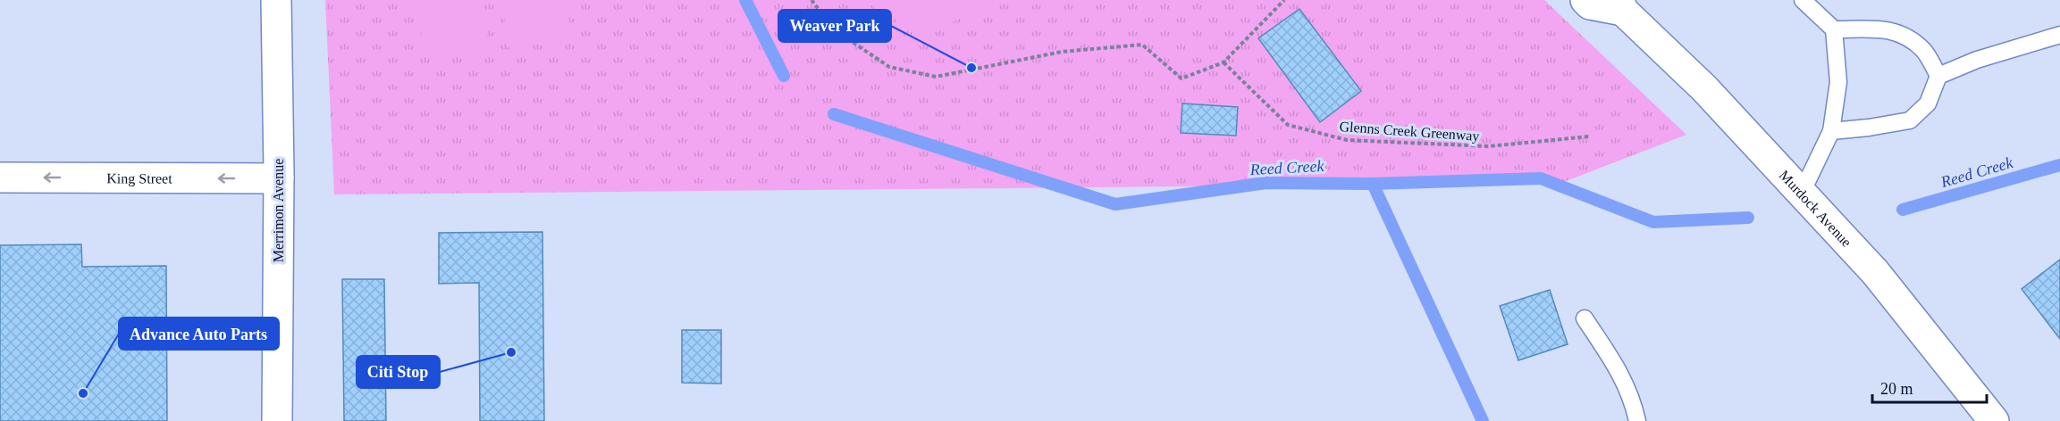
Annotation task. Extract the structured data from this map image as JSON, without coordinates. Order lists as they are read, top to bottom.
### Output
{
  "streets": {
    "street": ["King Street", "Murdock Avenue", "Merrimon Avenue"],
    "path": ["Glenns Creek Greenway"]
  },
  "crossings": [
    ["King Street", "Merrimon Avenue"]
  ],
  "one_way": ["King Street"],
  "water": ["Reed Creek"],
  "places": ["Weaver Park", "Citi Stop", "Advance Auto Parts"],
  "scale_bar": "20 m"
}
